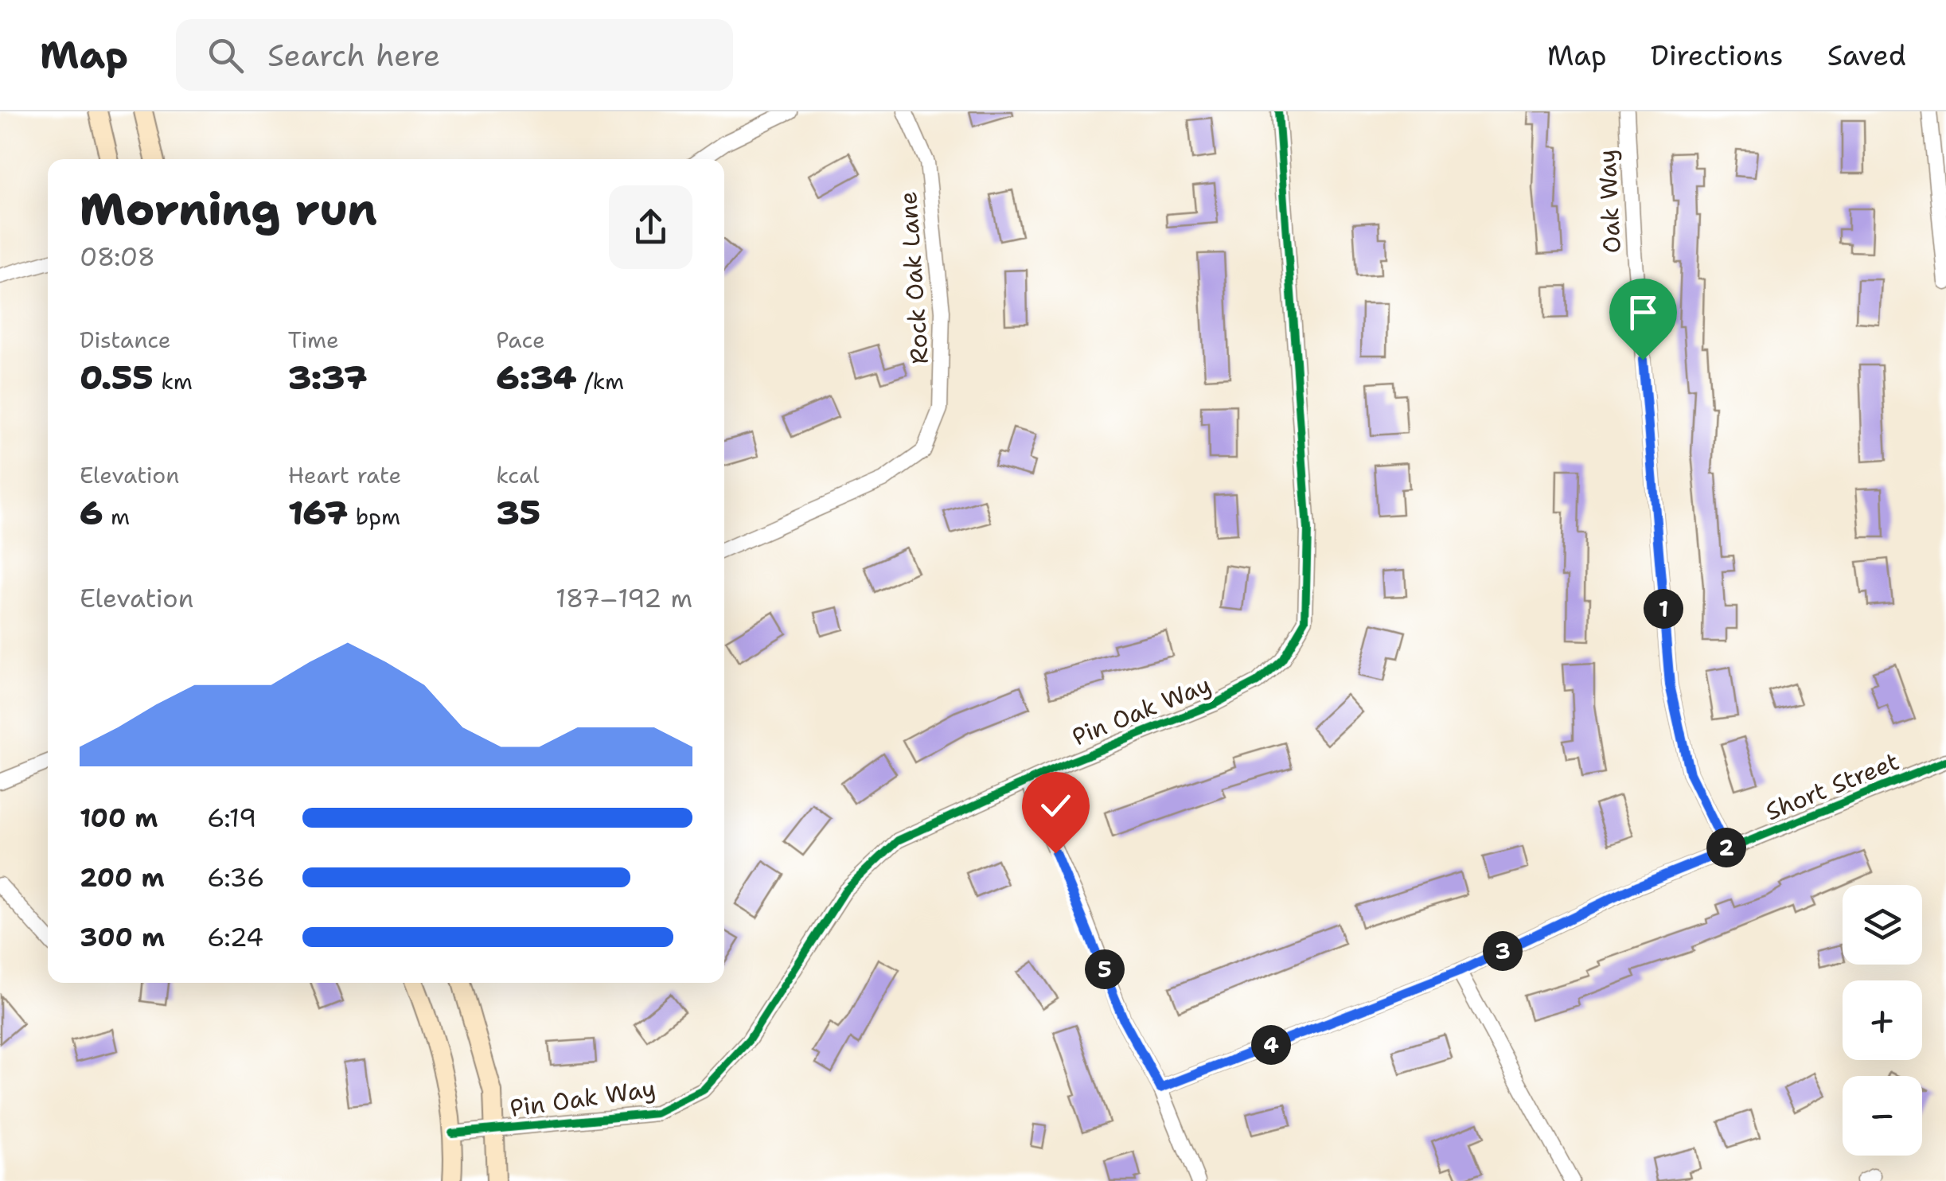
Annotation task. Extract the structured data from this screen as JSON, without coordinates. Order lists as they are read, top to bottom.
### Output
{
  "streets": {
    "street": [
      "Oak Way",
      "Rock Oak Lane",
      "Pin Oak Way",
      "Short Street"
    ]
  },
  "crossings": [
    ["Oak Way", "Short Street"]
  ],
  "page": {
    "header": "Map",
    "search": "Search here",
    "nav": ["Map", "Directions", "Saved"],
    "heading": ["Morning run", "08:08"],
    "stats": [
      ["Distance", "0.55 km"],
      ["Time", "3:37"],
      ["Pace", "6:34 /km"],
      ["Elevation", "6 m"],
      ["Heart rate", "167 bpm"],
      ["kcal", "35"]
    ],
    "chart": ["Elevation", "187–192 m"],
    "pins": [
      "1",
      "2",
      "3",
      "5",
      "4"
    ],
    "list": [
      {
        "name": "100 m",
        "note": "6:19"
      },
      {
        "name": "200 m",
        "note": "6:36"
      },
      {
        "name": "300 m",
        "note": "6:24"
      }
    ],
    "map_buttons": ["+", "−"]
  }
}
